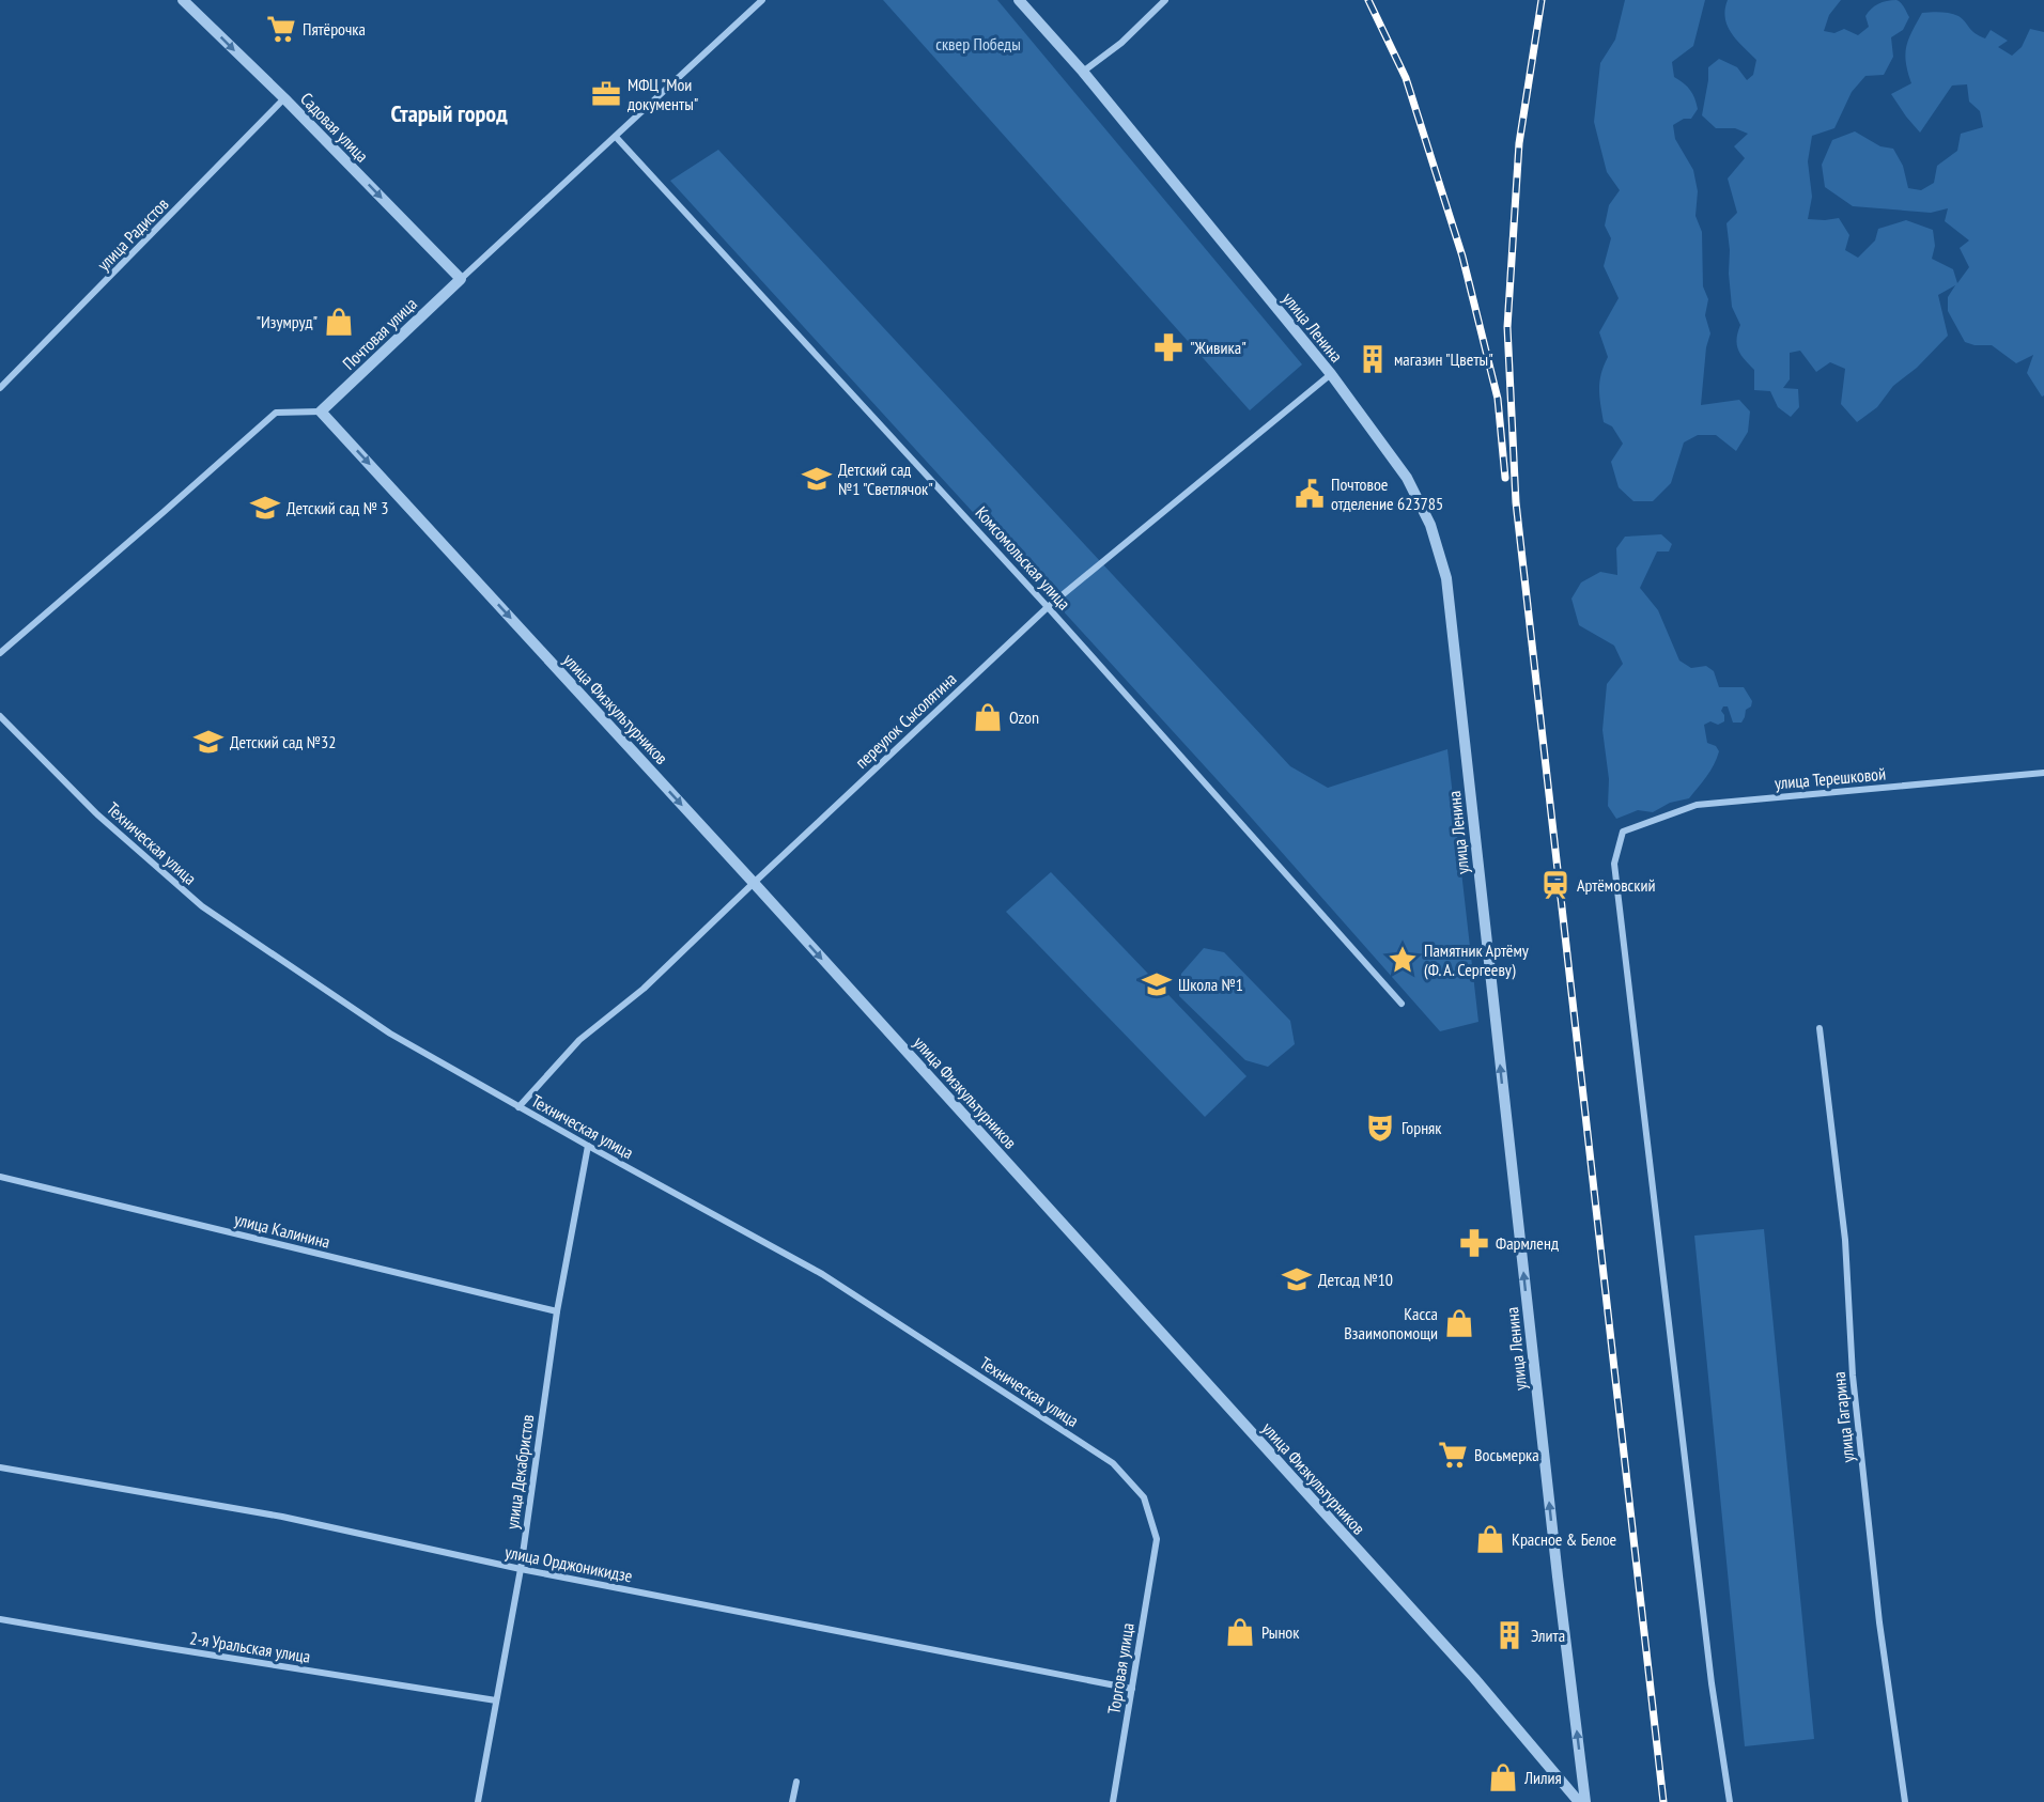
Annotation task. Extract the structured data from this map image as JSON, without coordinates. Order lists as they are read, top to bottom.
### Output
{
  "streets": {
    "street": [
      "Садовая улица",
      "улица Радистов",
      "улица Ленина",
      "Почтовая улица",
      "Комсомольская улица",
      "улица Физкультурников",
      "переулок Сысолятина",
      "улица Терешковой",
      "Техническая улица",
      "улица Калинина",
      "улица Гагарина",
      "улица Декабристов",
      "улица Орджоникидзе",
      "2-я Уральская улица",
      "Торговая улица"
    ]
  },
  "crossings": [
    ["Садовая улица", "улица Радистов"],
    ["Садовая улица", "Почтовая улица"],
    ["улица Ленина", "переулок Сысолятина"],
    ["Почтовая улица", "Комсомольская улица"],
    ["Почтовая улица", "улица Физкультурников"],
    ["Комсомольская улица", "переулок Сысолятина"],
    ["улица Физкультурников", "переулок Сысолятина"],
    ["переулок Сысолятина", "Техническая улица"],
    ["Техническая улица", "улица Декабристов"],
    ["Техническая улица", "Торговая улица"],
    ["улица Калинина", "улица Декабристов"],
    ["улица Декабристов", "улица Орджоникидзе"],
    ["улица Декабристов", "2-я Уральская улица"],
    ["улица Орджоникидзе", "Торговая улица"]
  ],
  "one_way": ["Садовая улица", "улица Ленина", "улица Физкультурников"],
  "districts": ["Старый город"],
  "parks": ["сквер Победы"],
  "places": {
    "supermarket": ["Пятёрочка", "Восьмерка"],
    "office": ["МФЦ \"Мои документы\""],
    "shop": [
      "\"Изумруд\"",
      "Ozon",
      "Касса Взаимопомощи",
      "Красное & Белое",
      "Рынок",
      "Лилия"
    ],
    "pharmacy": ["\"Живика\"", "Фармленд"],
    "building": ["магазин \"Цветы\"", "Элита"],
    "school or university": [
      "Детский сад №1 \"Светлячок\"",
      "Детский сад № 3",
      "Детский сад №32",
      "Школа №1",
      "Детсад №10"
    ],
    "public building": ["Почтовое отделение 623785"],
    "station": ["Артёмовский"],
    "place": ["Памятник Артёму (Ф. А. Сергееву)"],
    "theatre": ["Горняк"]
  }
}
